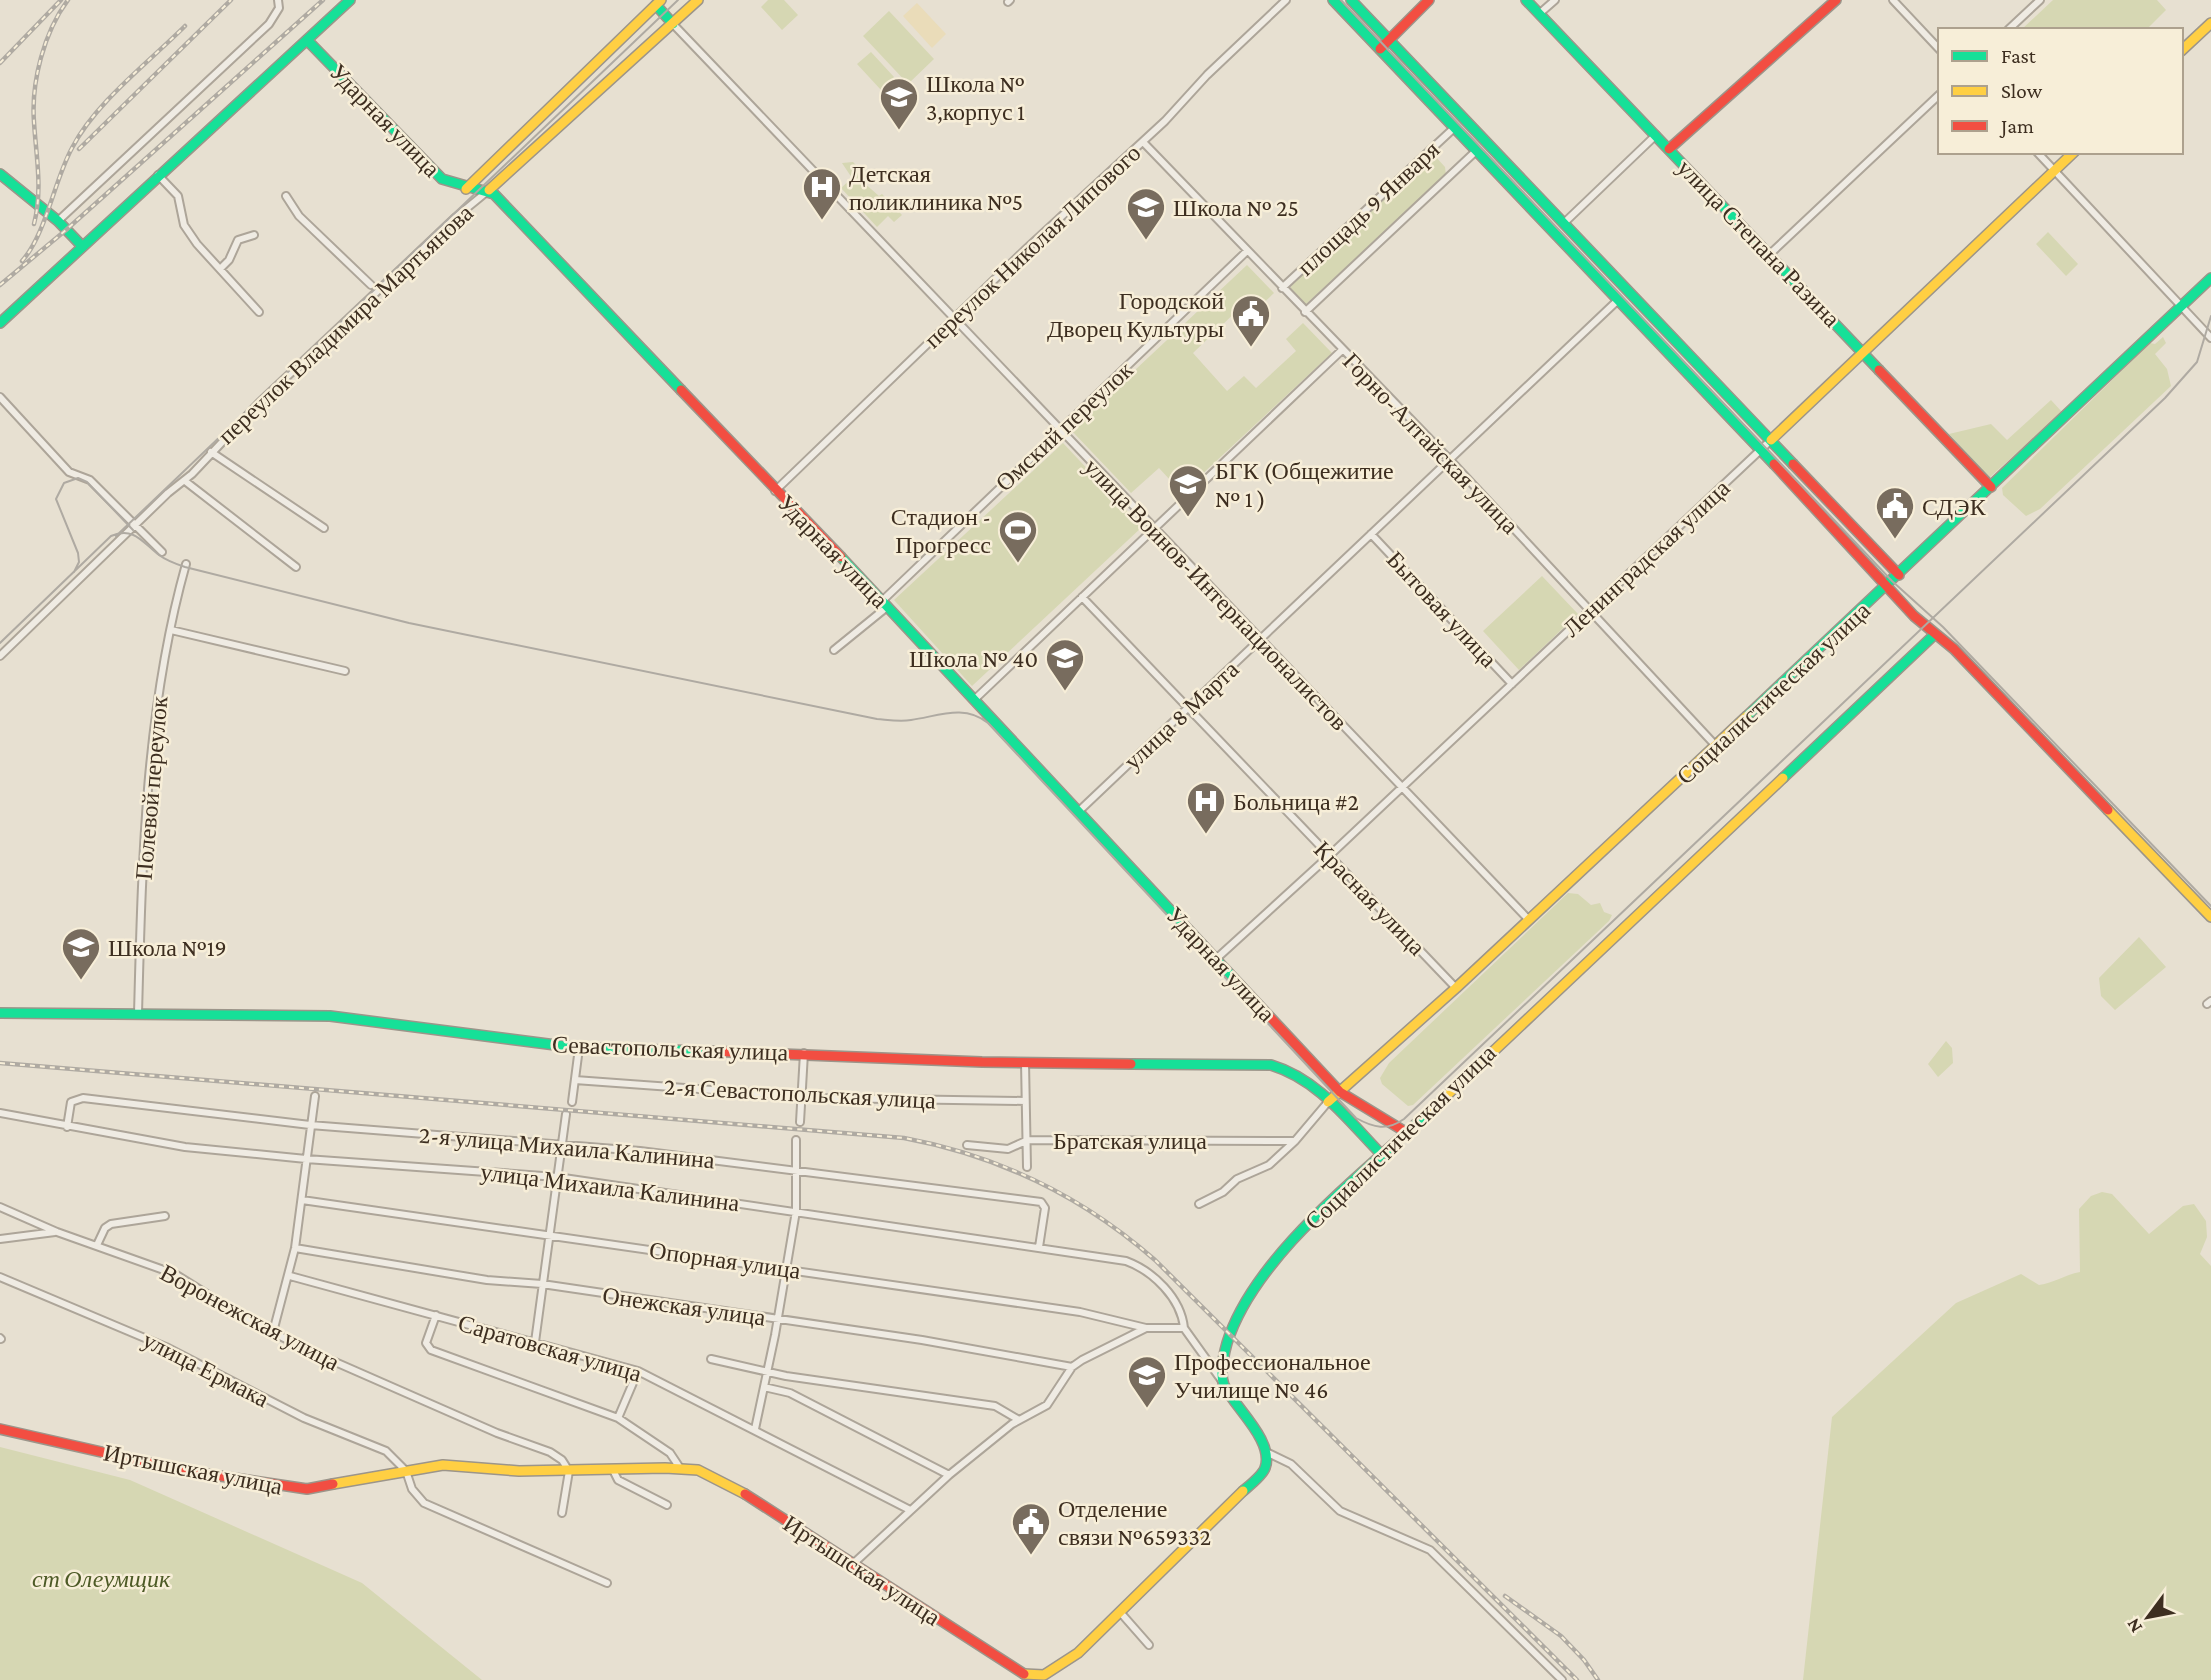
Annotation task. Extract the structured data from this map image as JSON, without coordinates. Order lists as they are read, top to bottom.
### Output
{
  "streets": {
    "street": [
      "Ударная улица",
      "площадь 9 Января",
      "улица Степана Разина",
      "переулок Николая Липового",
      "переулок Владимира Мартьянова",
      "Омский переулок",
      "Горно-Алтайская улица",
      "Ленинградская улица",
      "улица Воинов-Интернационалистов",
      "Бытовая улица",
      "Социалистическая улица",
      "улица 8 Марта",
      "Полевой переулок",
      "Красная улица",
      "Севастопольская улица",
      "2-я Севастопольская улица",
      "Братская улица",
      "2-я улица Михаила Калинина",
      "улица Михаила Калинина",
      "Опорная улица",
      "Онежская улица",
      "Воронежская улица",
      "Саратовская улица",
      "улица Ермака",
      "Иртышская улица"
    ]
  },
  "crossings": [
    ["Ударная улица", "переулок Николая Липового"],
    ["Ударная улица", "переулок Владимира Мартьянова"],
    ["Ударная улица", "Омский переулок"],
    ["Ударная улица", "Ленинградская улица"],
    ["Ударная улица", "Социалистическая улица"],
    ["Ударная улица", "улица 8 Марта"],
    ["площадь 9 Января", "Горно-Алтайская улица"],
    ["улица Степана Разина", "Ленинградская улица"],
    ["улица Степана Разина", "Социалистическая улица"],
    ["переулок Николая Липового", "Горно-Алтайская улица"],
    ["переулок Николая Липового", "улица Воинов-Интернационалистов"],
    ["переулок Владимира Мартьянова", "улица Воинов-Интернационалистов"],
    ["Омский переулок", "Горно-Алтайская улица"],
    ["Омский переулок", "улица Воинов-Интернационалистов"],
    ["Горно-Алтайская улица", "Ленинградская улица"],
    ["Горно-Алтайская улица", "Социалистическая улица"],
    ["Горно-Алтайская улица", "улица 8 Марта"],
    ["Ленинградская улица", "улица Воинов-Интернационалистов"],
    ["Ленинградская улица", "Бытовая улица"],
    ["Ленинградская улица", "Красная улица"],
    ["улица Воинов-Интернационалистов", "Социалистическая улица"],
    ["улица Воинов-Интернационалистов", "улица 8 Марта"],
    ["Бытовая улица", "улица 8 Марта"],
    ["Социалистическая улица", "Красная улица"],
    ["Социалистическая улица", "Севастопольская улица"],
    ["улица 8 Марта", "Красная улица"],
    ["Полевой переулок", "Севастопольская улица"],
    ["2-я улица Михаила Калинина", "улица Михаила Калинина"],
    ["Воронежская улица", "Иртышская улица"],
    ["улица Ермака", "Иртышская улица"]
  ],
  "parks": ["ст Олеумщик"],
  "places": {
    "school or university": [
      "Школа № 3,корпус 1",
      "Школа № 25",
      "БГК (Общежитие № 1 )",
      "Школа № 40",
      "Школа №19",
      "Профессиональное Училище № 46"
    ],
    "hospital": ["Детская поликлиника №5", "Больница #2"],
    "public building": ["Городской Дворец Культуры", "СДЭК", "Отделение связи №659332"],
    "sports": ["Стадион - Прогресс"]
  },
  "legend": ["Fast", "Slow", "Jam"],
  "north": "bottom left"
}
